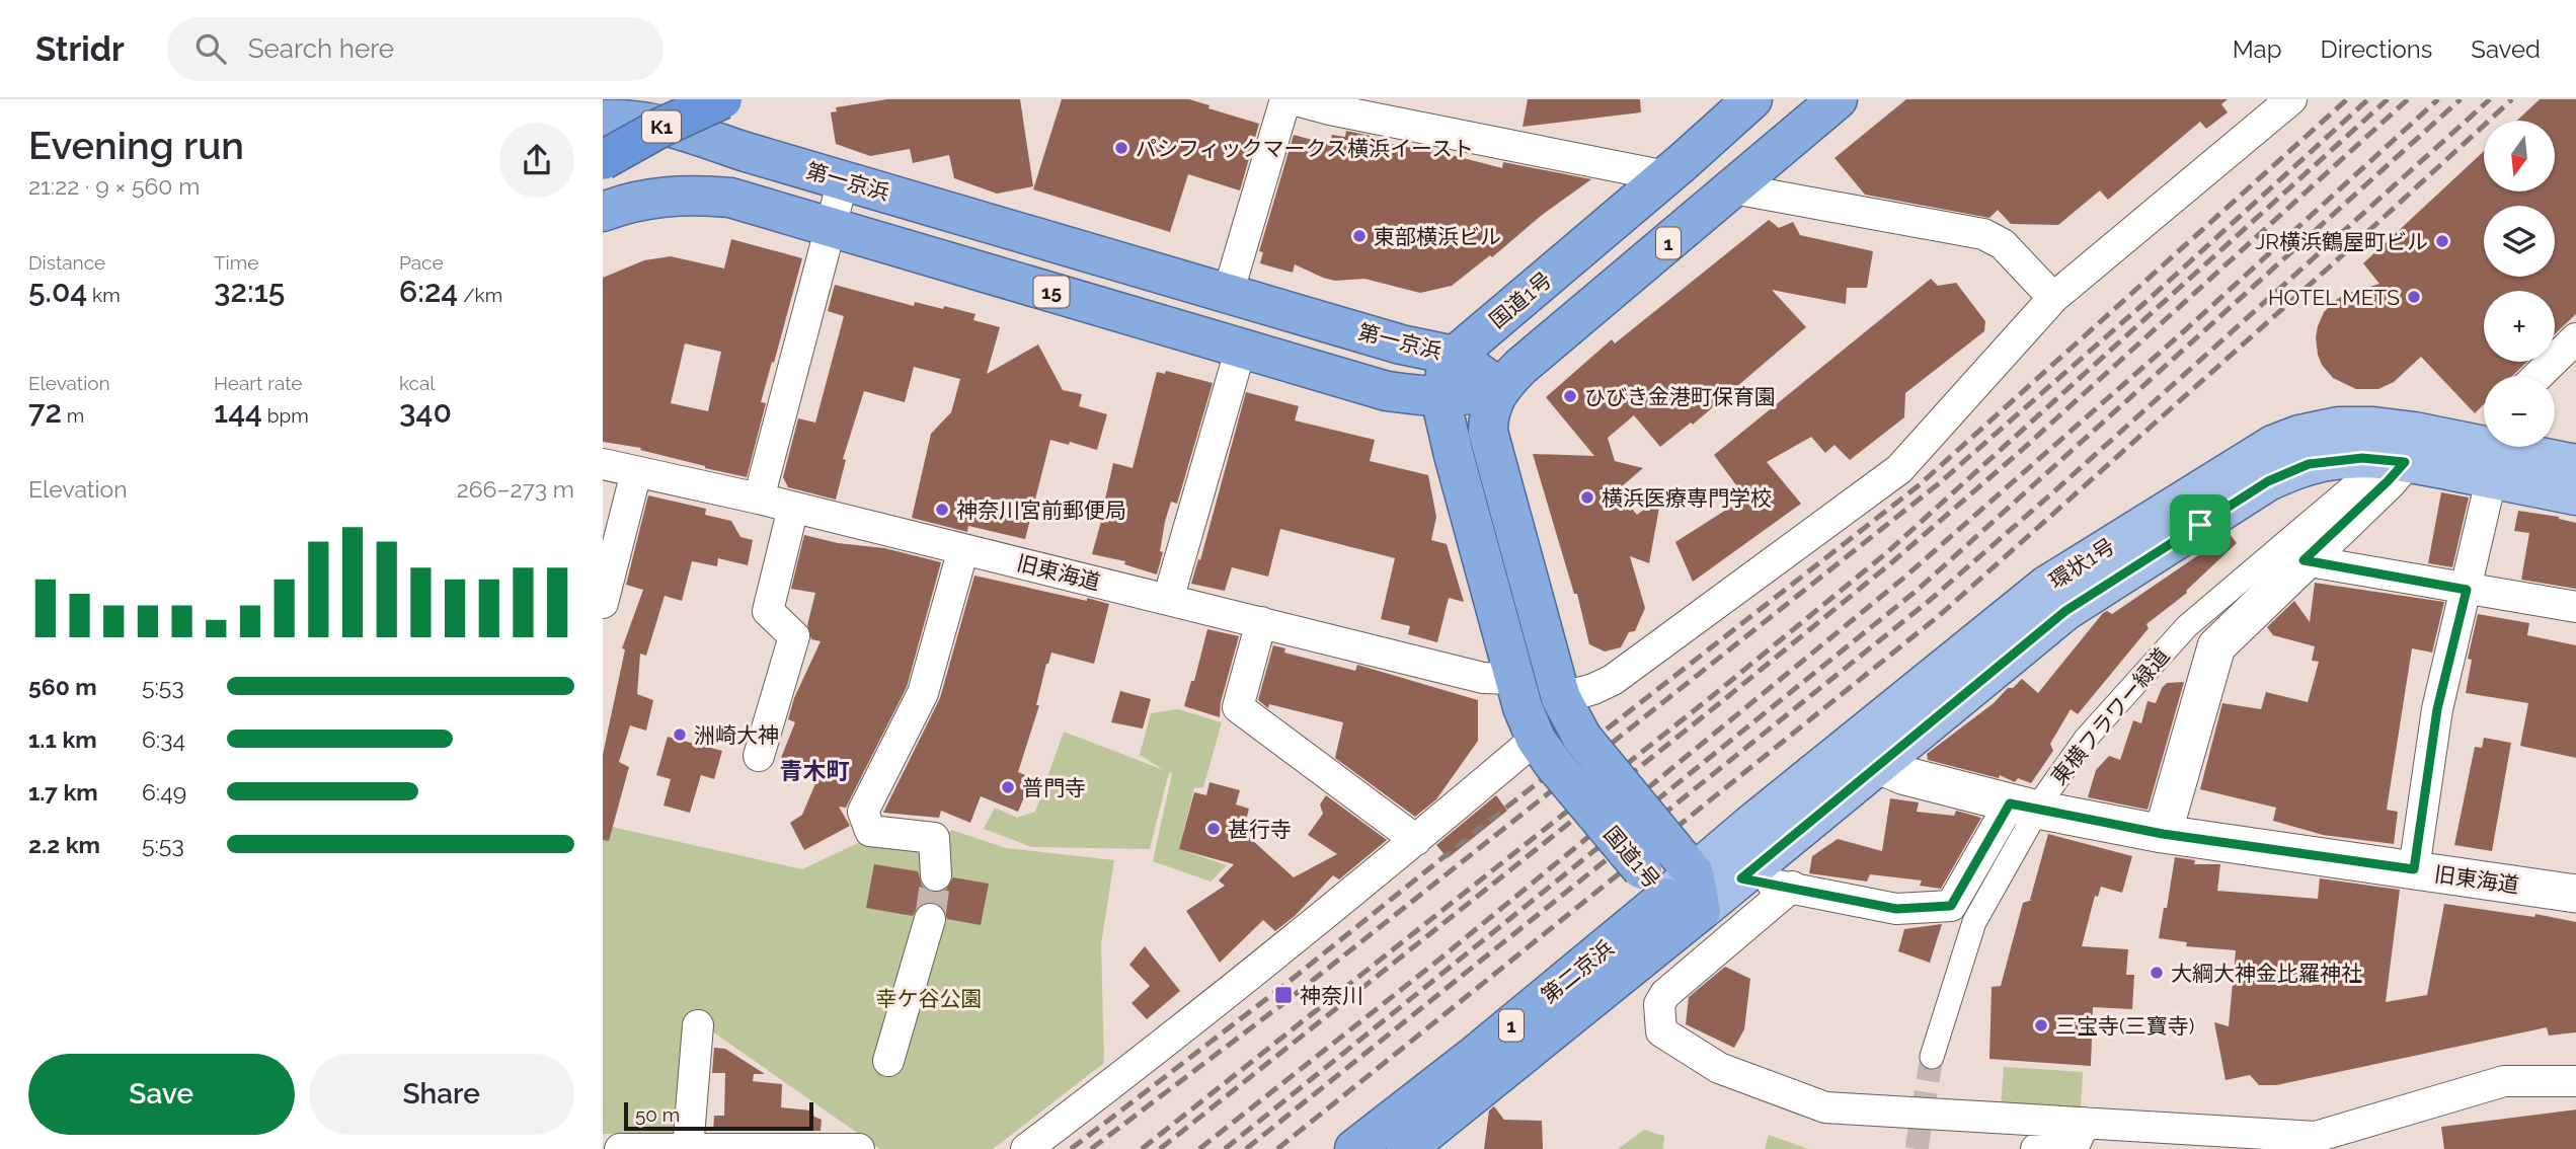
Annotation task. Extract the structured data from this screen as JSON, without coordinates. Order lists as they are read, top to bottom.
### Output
{
  "streets": {
    "highway": [
      "K1",
      "第一京浜",
      "1",
      "15",
      "国道1号",
      "第二京浜"
    ],
    "main road": ["環状1号"],
    "street": ["旧東海道", "東横フラワー緑道"]
  },
  "crossings": [
    ["K1", "第一京浜"],
    ["第一京浜", "15"],
    ["第一京浜", "国道1号"],
    ["15", "国道1号"],
    ["国道1号", "環状1号"],
    ["国道1号", "旧東海道"],
    ["国道1号", "第二京浜"],
    ["環状1号", "旧東海道"],
    ["環状1号", "第二京浜"],
    ["旧東海道", "東横フラワー緑道"]
  ],
  "districts": ["青木町"],
  "parks": ["幸ケ谷公園"],
  "places": {
    "other": [
      "パシフィックマークス横浜イースト",
      "東部横浜ビル",
      "JR横浜鶴屋町ビル",
      "HOTEL METS",
      "ひびき金港町保育園",
      "横浜医療専門学校",
      "神奈川宮前郵便局",
      "洲崎大神",
      "普門寺",
      "甚行寺",
      "大綱大神金比羅神社",
      "三宝寺(三寶寺)"
    ],
    "transit": ["神奈川"]
  },
  "scale_bar": "50 m",
  "north": "bottom",
  "page": {
    "header": "Stridr",
    "search": "Search here",
    "nav": ["Map", "Directions", "Saved"],
    "heading": ["Evening run", "21:22 · 9 × 560 m"],
    "map_buttons": ["+", "−"],
    "stats": [
      ["Distance", "5.04 km"],
      ["Time", "32:15"],
      ["Pace", "6:24 /km"],
      ["Elevation", "72 m"],
      ["Heart rate", "144 bpm"],
      ["kcal", "340"]
    ],
    "chart": ["Elevation", "266–273 m"],
    "list": [
      {
        "name": "560 m",
        "note": "5:53"
      },
      {
        "name": "1.1 km",
        "note": "6:34"
      },
      {
        "name": "1.7 km",
        "note": "6:49"
      },
      {
        "name": "2.2 km",
        "note": "5:53"
      }
    ],
    "buttons": ["Save", "Share"],
    "scale": "50 m"
  }
}
